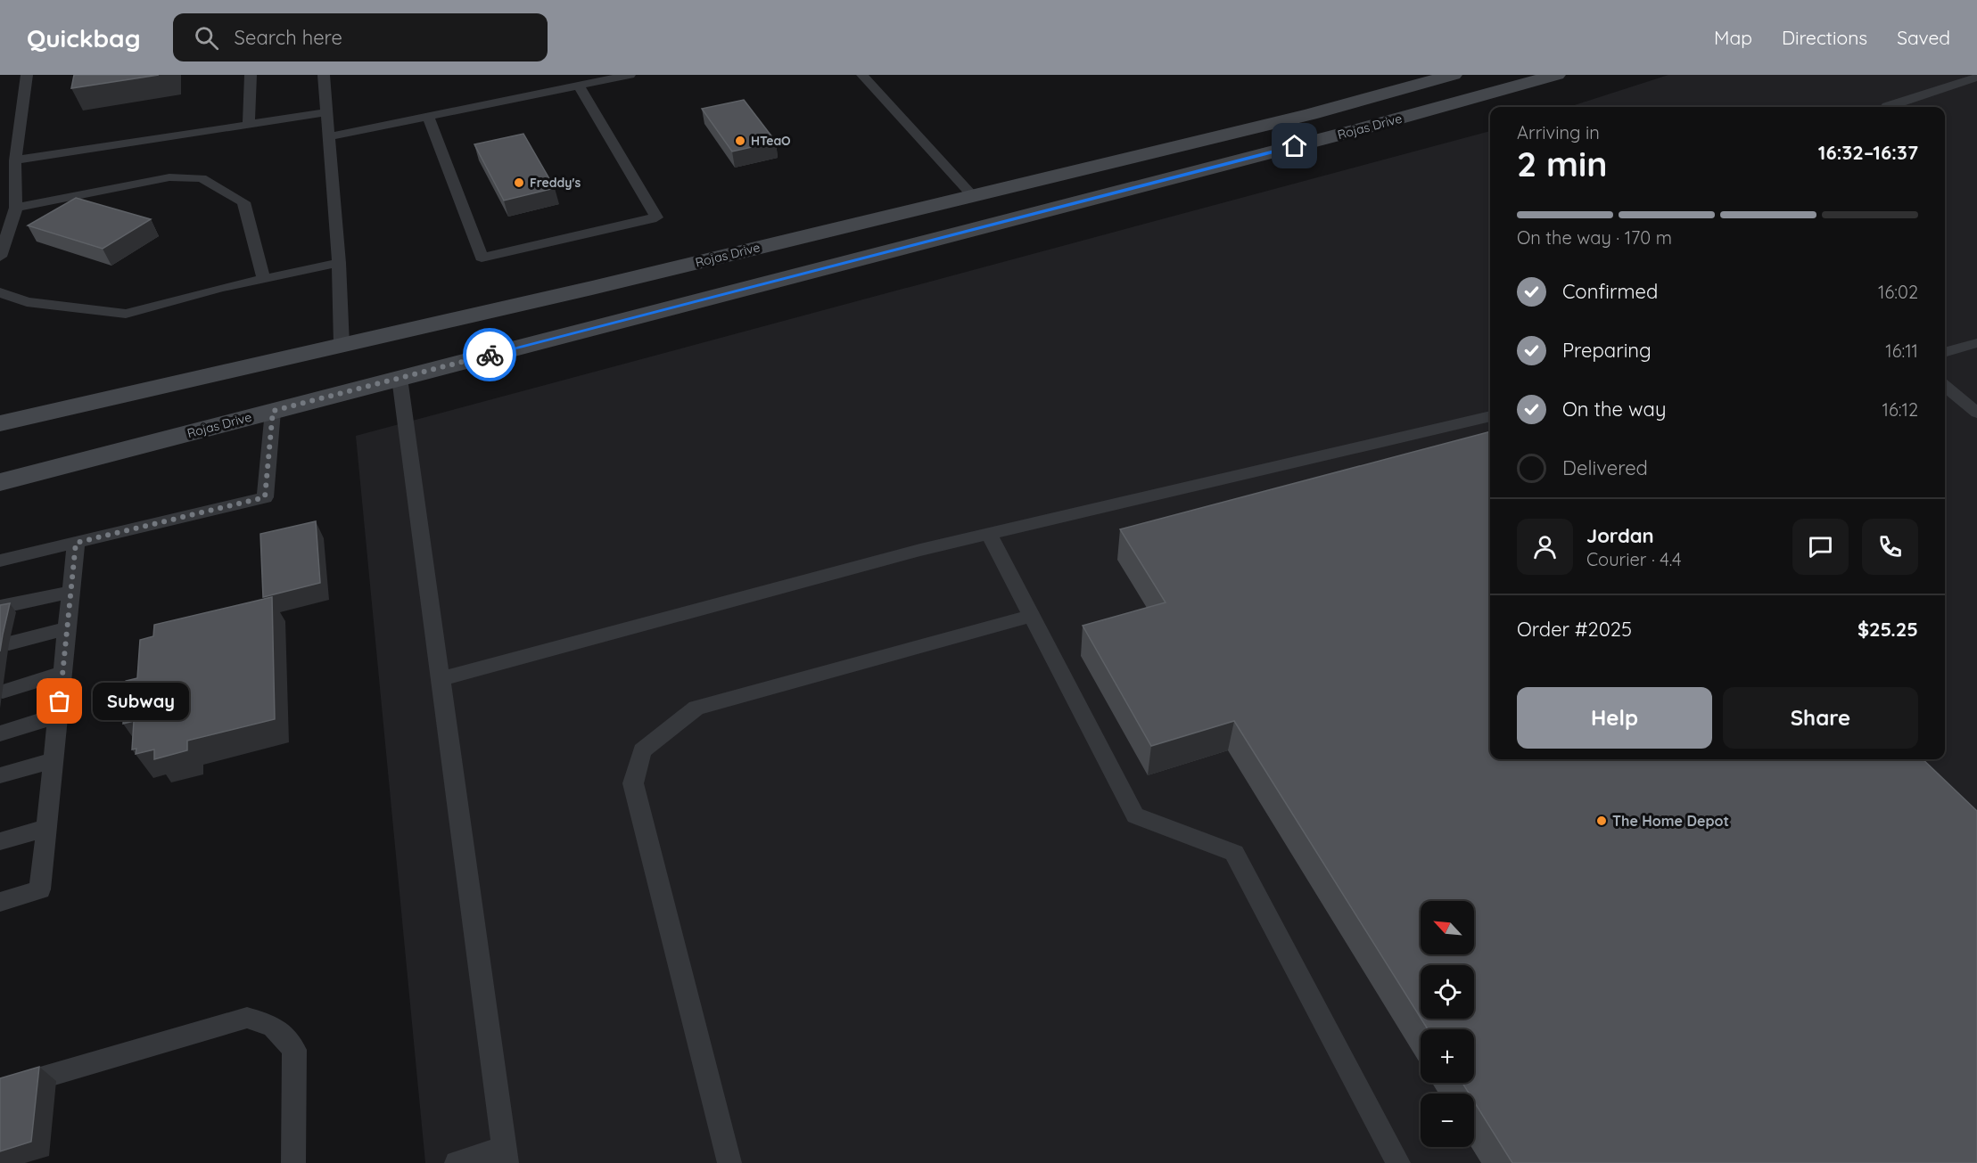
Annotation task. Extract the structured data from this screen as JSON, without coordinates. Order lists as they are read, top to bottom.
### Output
{
  "streets": {
    "main road": ["Rojas Drive"]
  },
  "places": [
    "HTeaO",
    "Freddy's",
    "Subway",
    "The Home Depot"
  ],
  "north": "top left",
  "page": {
    "header": "Quickbag",
    "search": "Search here",
    "nav": ["Map", "Directions", "Saved"],
    "heading": ["2 min", "Arriving in", "16:32–16:37"],
    "panel": [
      "Jordan",
      "Courier · 4.4",
      "Order #2025",
      "$25.25"
    ],
    "bar": "On the way · 170 m",
    "list": [
      ["Confirmed", "16:02"],
      ["Preparing", "16:11"],
      ["On the way", "16:12"],
      "Delivered"
    ],
    "buttons": ["Help", "Share"],
    "bubble": "Subway",
    "map_buttons": ["+", "−"]
  }
}
